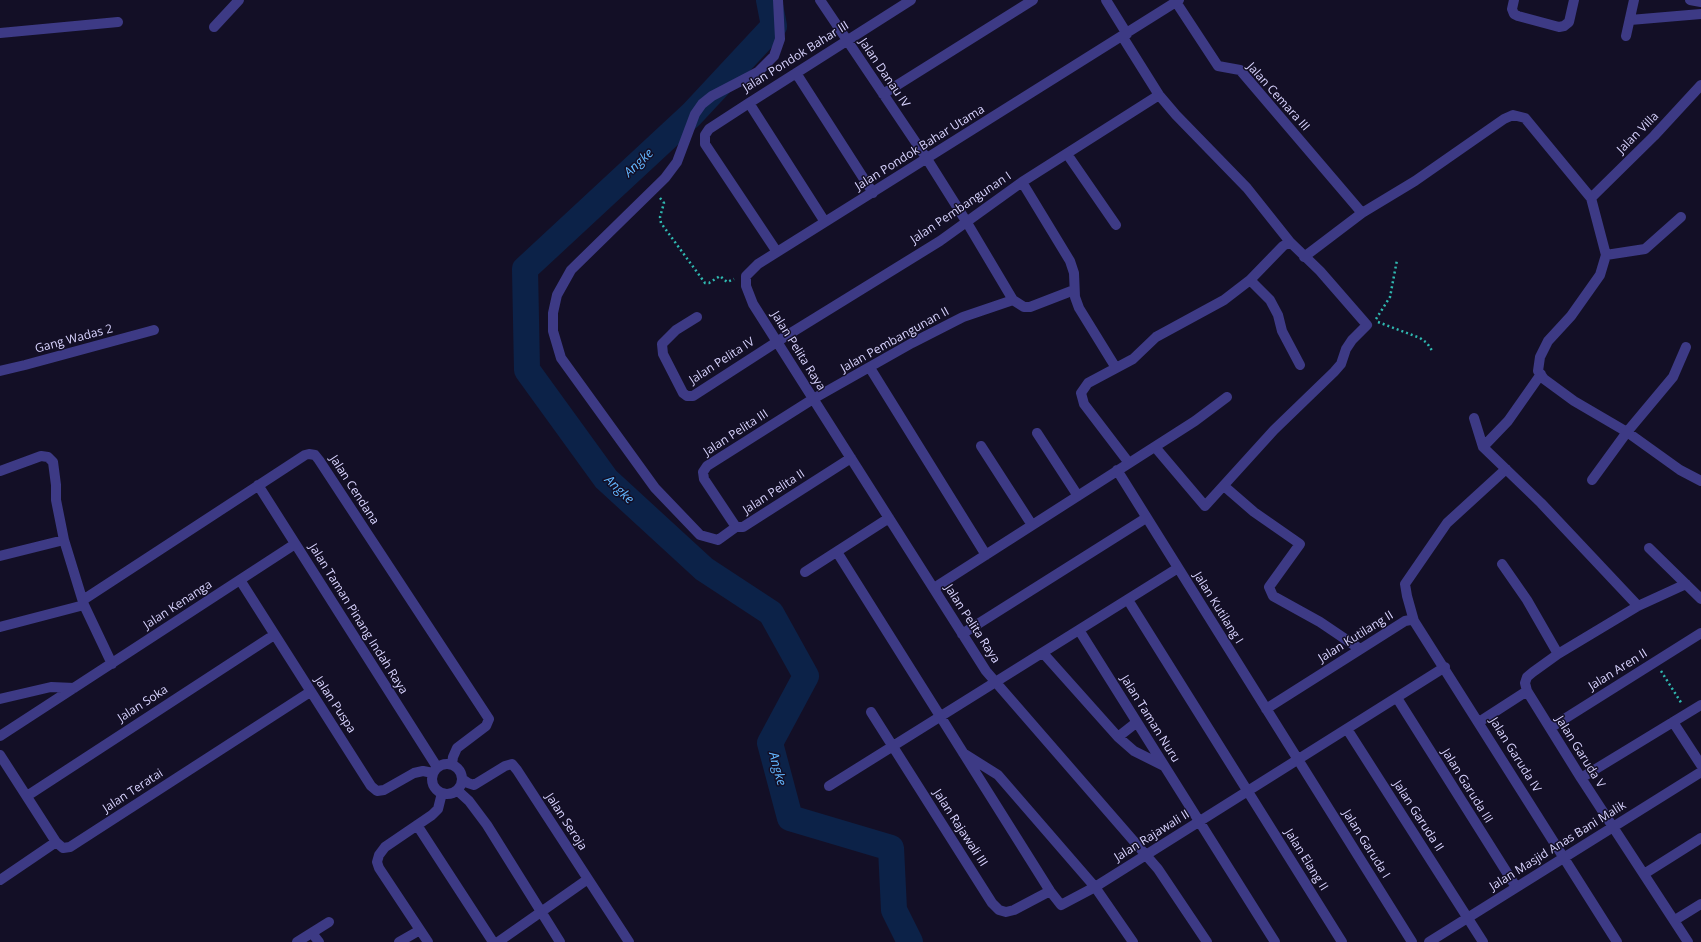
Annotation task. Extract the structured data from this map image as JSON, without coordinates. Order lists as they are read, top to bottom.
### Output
{
  "streets": {
    "street": [
      "Jalan Pondok Bahar III",
      "Jalan Danau IV",
      "Jalan Cemara III",
      "Jalan Villa",
      "Jalan Pondok Bahar Utama",
      "Jalan Pembangunan I",
      "Gang Wadas 2",
      "Jalan Pembangunan II",
      "Jalan Pelita Raya",
      "Jalan Pelita IV",
      "Jalan Pelita III",
      "Jalan Cendana",
      "Jalan Pelita II",
      "Jalan Kenanga",
      "Jalan Kutilang I",
      "Jalan Taman Pinang Indah Raya",
      "Jalan Kutilang II",
      "Jalan Aren II",
      "Jalan Soka",
      "Jalan Puspa",
      "Jalan Taman Nuru",
      "Jalan Garuda V",
      "Jalan Garuda IV",
      "Jalan Garuda III",
      "Jalan Teratai",
      "Jalan Garuda II",
      "Jalan Seroja",
      "Jalan Rajawali III",
      "Jalan Rajawali II",
      "Jalan Garuda I",
      "Jalan Masjid Anas Bani Malik",
      "Jalan Elang II"
    ]
  },
  "crossings": [
    ["Jalan Pondok Bahar III", "Jalan Danau IV"],
    ["Jalan Pondok Bahar III", "Jalan Pondok Bahar Utama"],
    ["Jalan Danau IV", "Jalan Pondok Bahar Utama"],
    ["Jalan Danau IV", "Jalan Pembangunan I"],
    ["Jalan Danau IV", "Jalan Pembangunan II"],
    ["Jalan Cemara III", "Jalan Pondok Bahar Utama"],
    ["Jalan Pondok Bahar Utama", "Jalan Pelita Raya"],
    ["Jalan Pembangunan I", "Jalan Pelita Raya"],
    ["Jalan Pembangunan I", "Jalan Pelita IV"],
    ["Jalan Pembangunan II", "Jalan Pelita Raya"],
    ["Jalan Pembangunan II", "Jalan Pelita III"],
    ["Jalan Pelita Raya", "Jalan Pelita IV"],
    ["Jalan Pelita Raya", "Jalan Pelita III"],
    ["Jalan Pelita Raya", "Jalan Pelita II"],
    ["Jalan Pelita Raya", "Jalan Rajawali II"],
    ["Jalan Pelita III", "Jalan Pelita II"],
    ["Jalan Cendana", "Jalan Taman Pinang Indah Raya"],
    ["Jalan Cendana", "Jalan Puspa"],
    ["Jalan Cendana", "Jalan Seroja"],
    ["Jalan Kenanga", "Jalan Taman Pinang Indah Raya"],
    ["Jalan Kenanga", "Jalan Puspa"],
    ["Jalan Kutilang I", "Jalan Kutilang II"],
    ["Jalan Kutilang I", "Jalan Rajawali II"],
    ["Jalan Kutilang I", "Jalan Garuda I"],
    ["Jalan Taman Pinang Indah Raya", "Jalan Puspa"],
    ["Jalan Taman Pinang Indah Raya", "Jalan Seroja"],
    ["Jalan Aren II", "Jalan Garuda V"],
    ["Jalan Soka", "Jalan Puspa"],
    ["Jalan Puspa", "Jalan Teratai"],
    ["Jalan Puspa", "Jalan Seroja"],
    ["Jalan Taman Nuru", "Jalan Rajawali II"],
    ["Jalan Garuda V", "Jalan Masjid Anas Bani Malik"],
    ["Jalan Garuda IV", "Jalan Rajawali II"],
    ["Jalan Garuda IV", "Jalan Masjid Anas Bani Malik"],
    ["Jalan Garuda III", "Jalan Rajawali II"],
    ["Jalan Garuda III", "Jalan Masjid Anas Bani Malik"],
    ["Jalan Garuda II", "Jalan Rajawali II"],
    ["Jalan Garuda II", "Jalan Masjid Anas Bani Malik"],
    ["Jalan Rajawali III", "Jalan Rajawali II"],
    ["Jalan Rajawali II", "Jalan Garuda I"],
    ["Jalan Rajawali II", "Jalan Elang II"]
  ],
  "water": ["Angke"]
}
